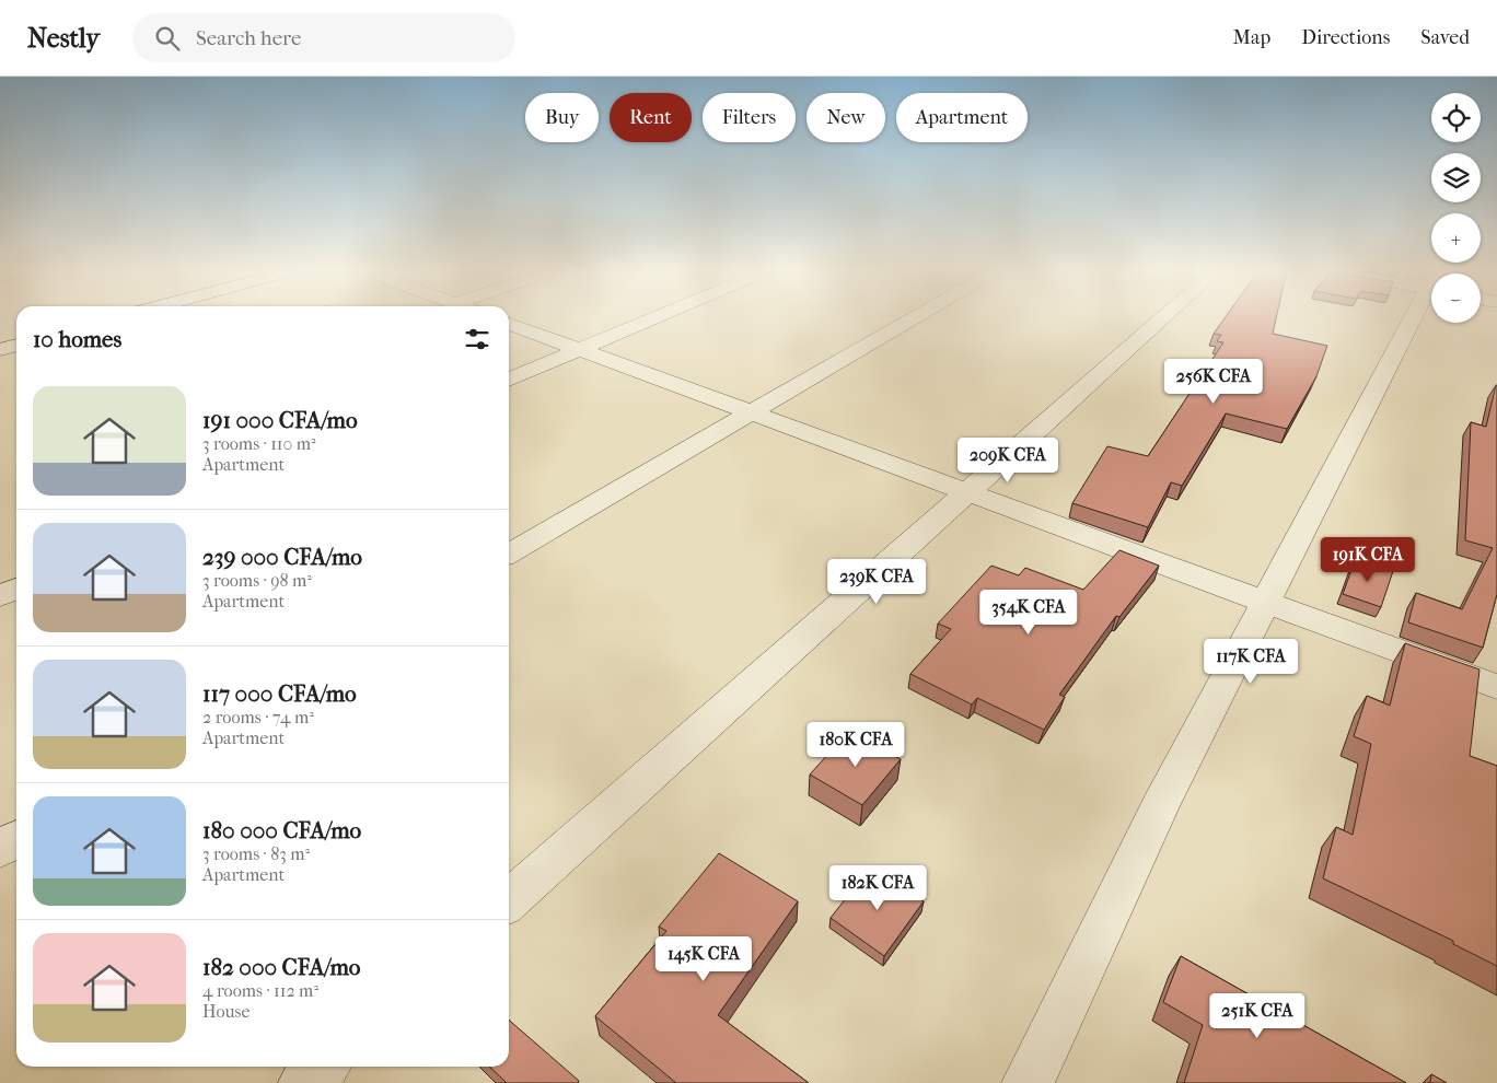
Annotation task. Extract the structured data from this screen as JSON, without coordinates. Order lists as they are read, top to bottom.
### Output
{
  "page": {
    "header": "Nestly",
    "search": "Search here",
    "nav": ["Map", "Directions", "Saved"],
    "map_buttons": ["+", "−"],
    "chip": [
      "Buy",
      "Rent",
      "Filters",
      "New",
      "Apartment"
    ],
    "heading": "10 homes",
    "price": [
      "256K CFA",
      "209K CFA",
      "191K CFA",
      "239K CFA",
      "354K CFA",
      "117K CFA",
      "180K CFA",
      "182K CFA",
      "145K CFA",
      "251K CFA"
    ],
    "list": [
      {
        "name": "191 000 CFA/mo",
        "note": "3 rooms · 110 m² · Apartment"
      },
      {
        "name": "239 000 CFA/mo",
        "note": "3 rooms · 98 m² · Apartment"
      },
      {
        "name": "117 000 CFA/mo",
        "note": "2 rooms · 74 m² · Apartment"
      },
      {
        "name": "180 000 CFA/mo",
        "note": "3 rooms · 83 m² · Apartment"
      },
      {
        "name": "182 000 CFA/mo",
        "note": "4 rooms · 112 m² · House"
      }
    ]
  }
}
